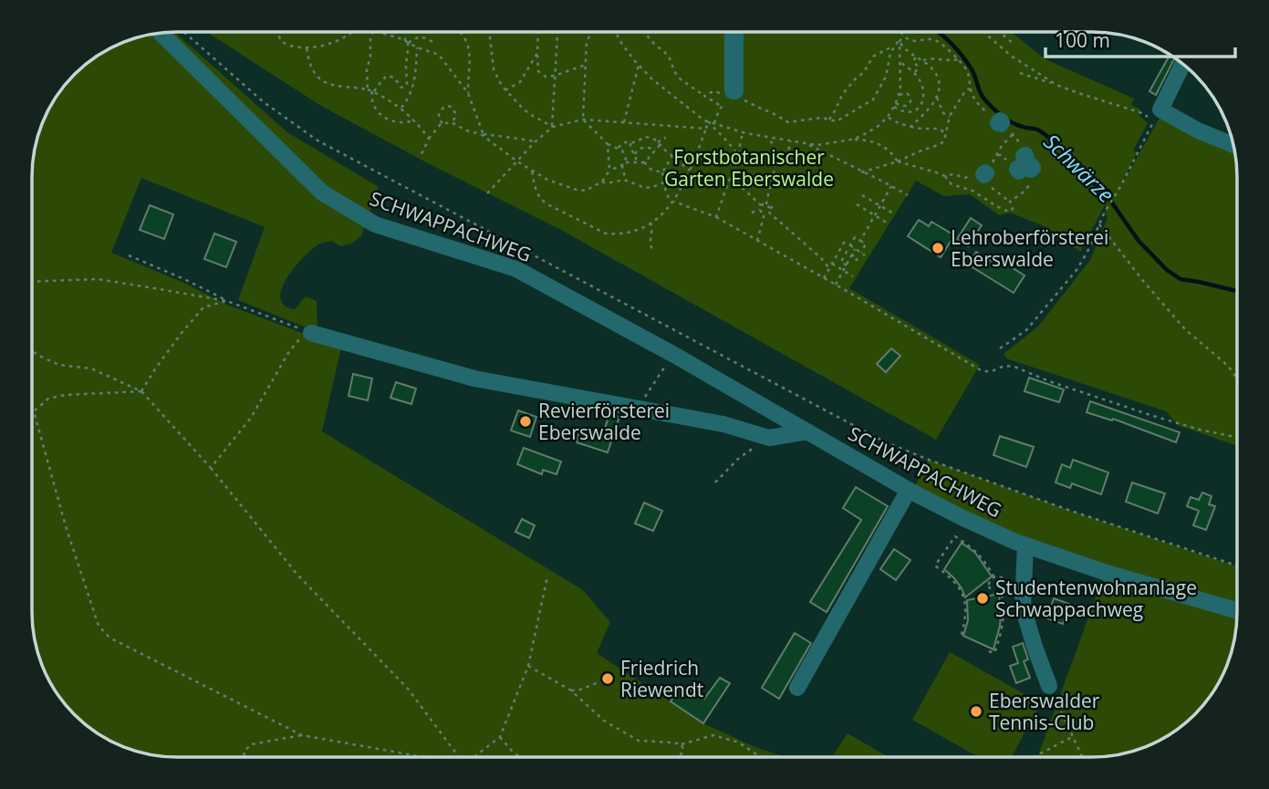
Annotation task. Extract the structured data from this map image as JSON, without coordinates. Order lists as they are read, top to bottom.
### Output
{
  "streets": {
    "street": ["SCHWAPPACHWEG"]
  },
  "water": ["Schwärze"],
  "parks": ["Forstbotanischer Garten Eberswalde"],
  "places": [
    "Lehroberförsterei Eberswalde",
    "Revierförsterei Eberswalde",
    "Studentenwohnanlage Schwappachweg",
    "Friedrich Riewendt",
    "Eberswalder Tennis-Club"
  ],
  "scale_bar": "100 m"
}
